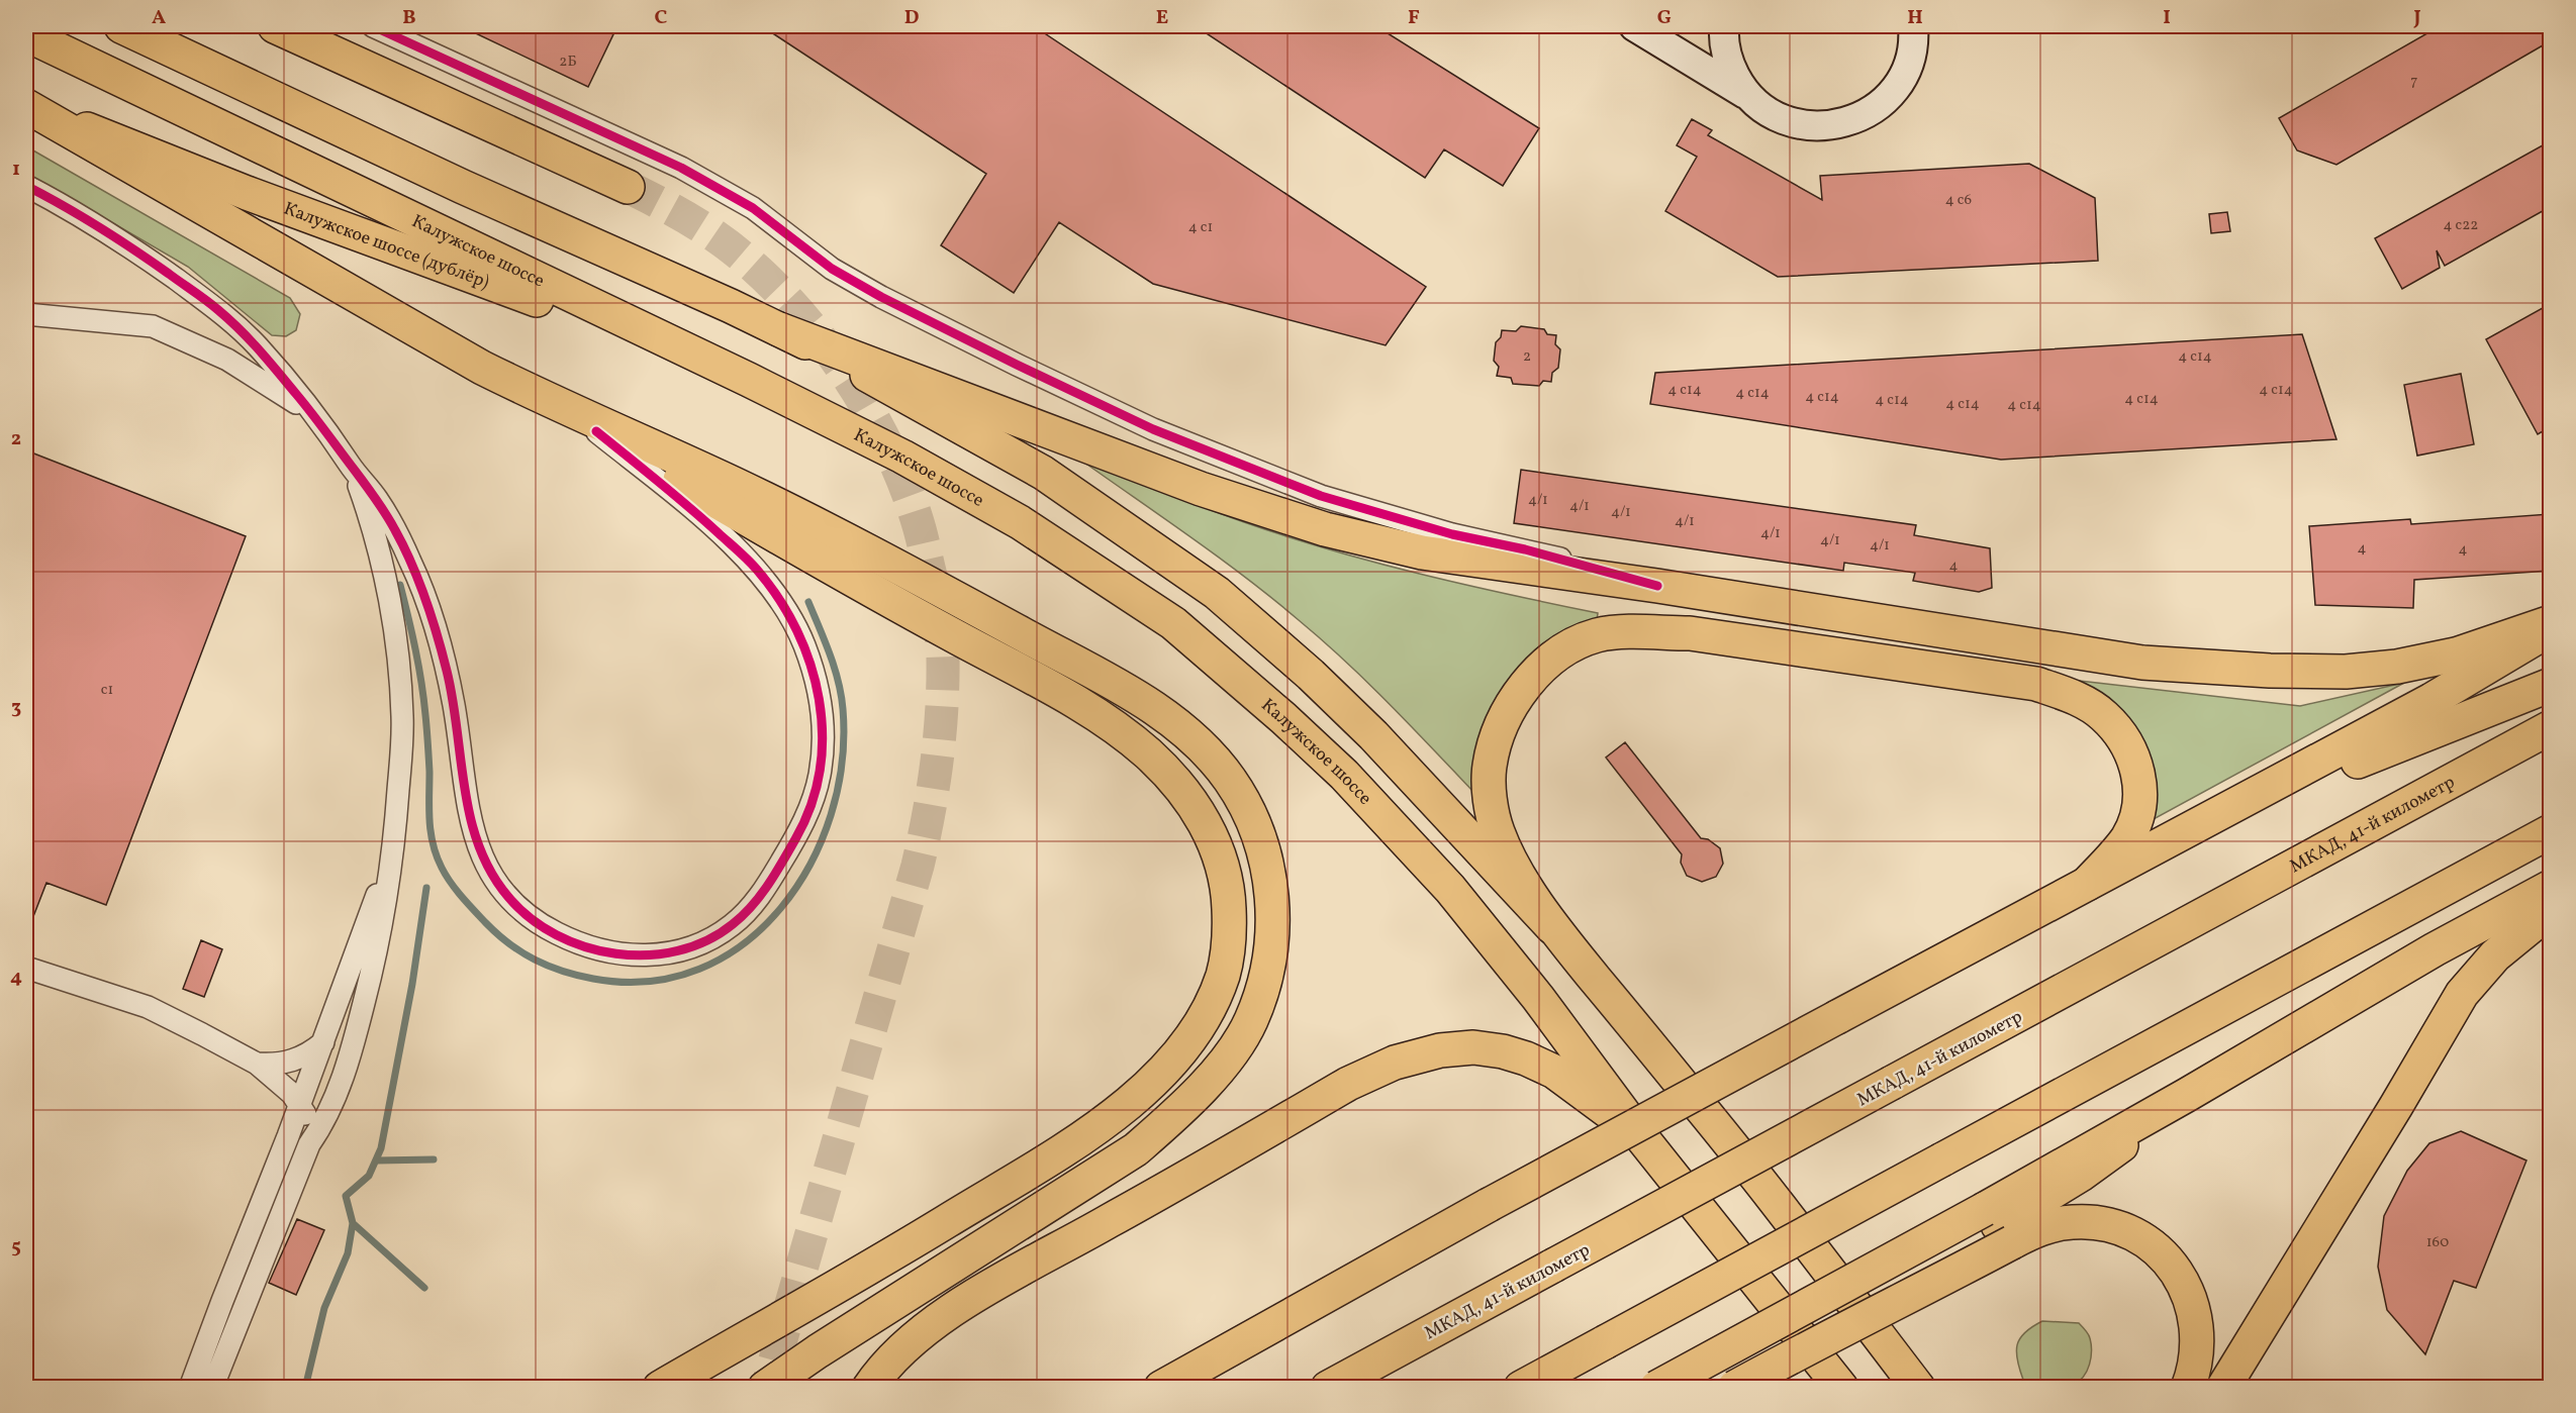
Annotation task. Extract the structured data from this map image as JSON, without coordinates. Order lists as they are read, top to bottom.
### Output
{
  "streets": {
    "main road": ["Калужское шоссе (дублёр)", "Калужское шоссе", "МКАД, 41-й километр"]
  },
  "crossings": [
    ["Калужское шоссе (дублёр)", "Калужское шоссе"]
  ],
  "house_numbers": [
    "2Б",
    "7",
    "4 с6",
    "4 с22",
    "4 с1",
    "2",
    "4 с14",
    "4 c14",
    "4 c14",
    "4 c14",
    "4 c14",
    "4 c14",
    "4 c14",
    "4 c14",
    "4 c14",
    "4/1",
    "4/1",
    "4/1",
    "4/1",
    "4/1",
    "4/1",
    "4/1",
    "4",
    "4",
    "4",
    "с1",
    "160"
  ],
  "grid": {
    "columns": [
      "A",
      "B",
      "C",
      "D",
      "E",
      "F",
      "G",
      "H",
      "I",
      "J"
    ],
    "rows": [
      "1",
      "2",
      "3",
      "4",
      "5"
    ]
  }
}
